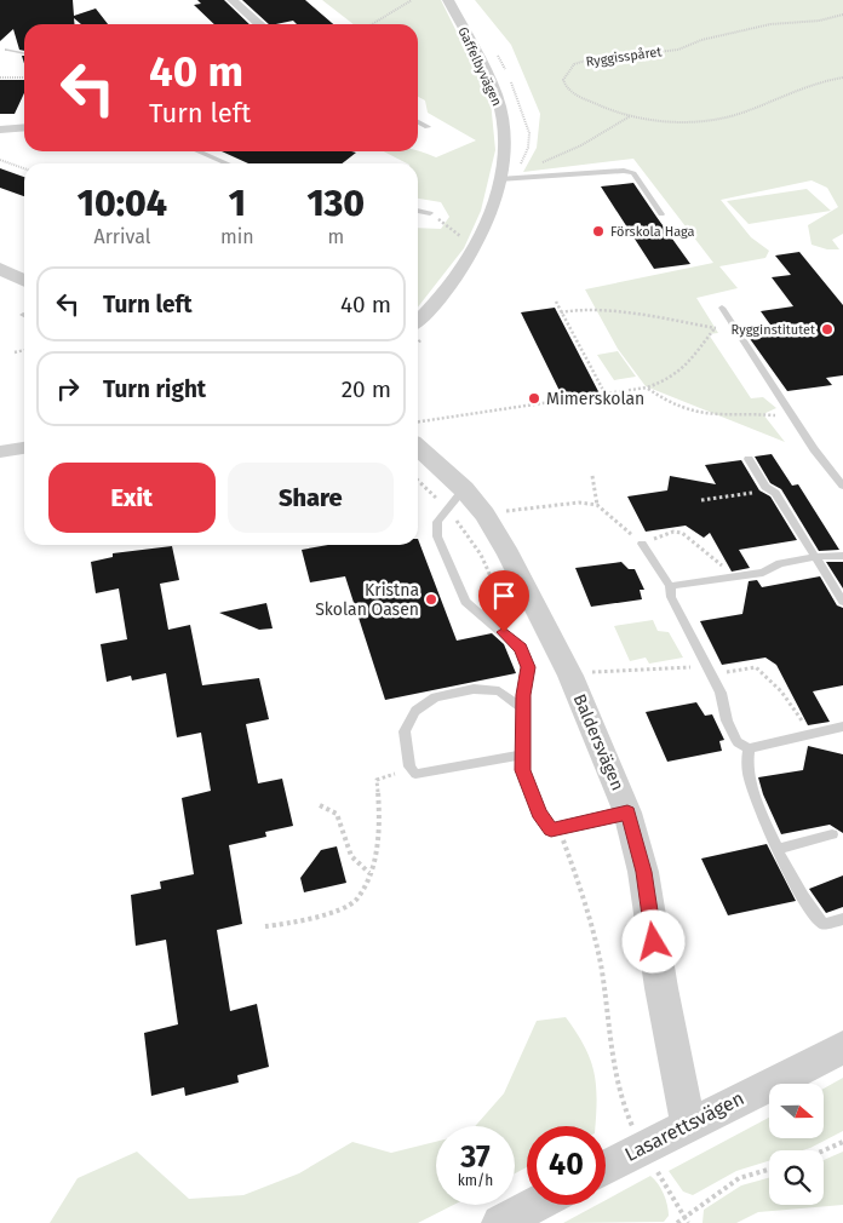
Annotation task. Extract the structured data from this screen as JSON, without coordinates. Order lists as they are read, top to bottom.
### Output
{
  "streets": {
    "street": ["Gaffelbyvägen", "Baldersvägen", "Lasarettsvägen"],
    "path": ["Ryggisspåret"]
  },
  "crossings": [
    ["Baldersvägen", "Lasarettsvägen"]
  ],
  "places": [
    "Förskola Haga",
    "Rygginstitutet",
    "Mimerskolan",
    "Kristna Skolan Oasen"
  ],
  "north": "right",
  "page": {
    "turn": ["40 m", "Turn left"],
    "eta": [
      "10:04",
      "Arrival",
      "1",
      "min",
      "130",
      "m"
    ],
    "list": [
      {
        "name": "Turn left",
        "value": "40 m"
      },
      {
        "name": "Turn right",
        "value": "20 m"
      }
    ],
    "buttons": ["Exit", "Share"],
    "speed": "37 km/h",
    "limit": "40"
  }
}
